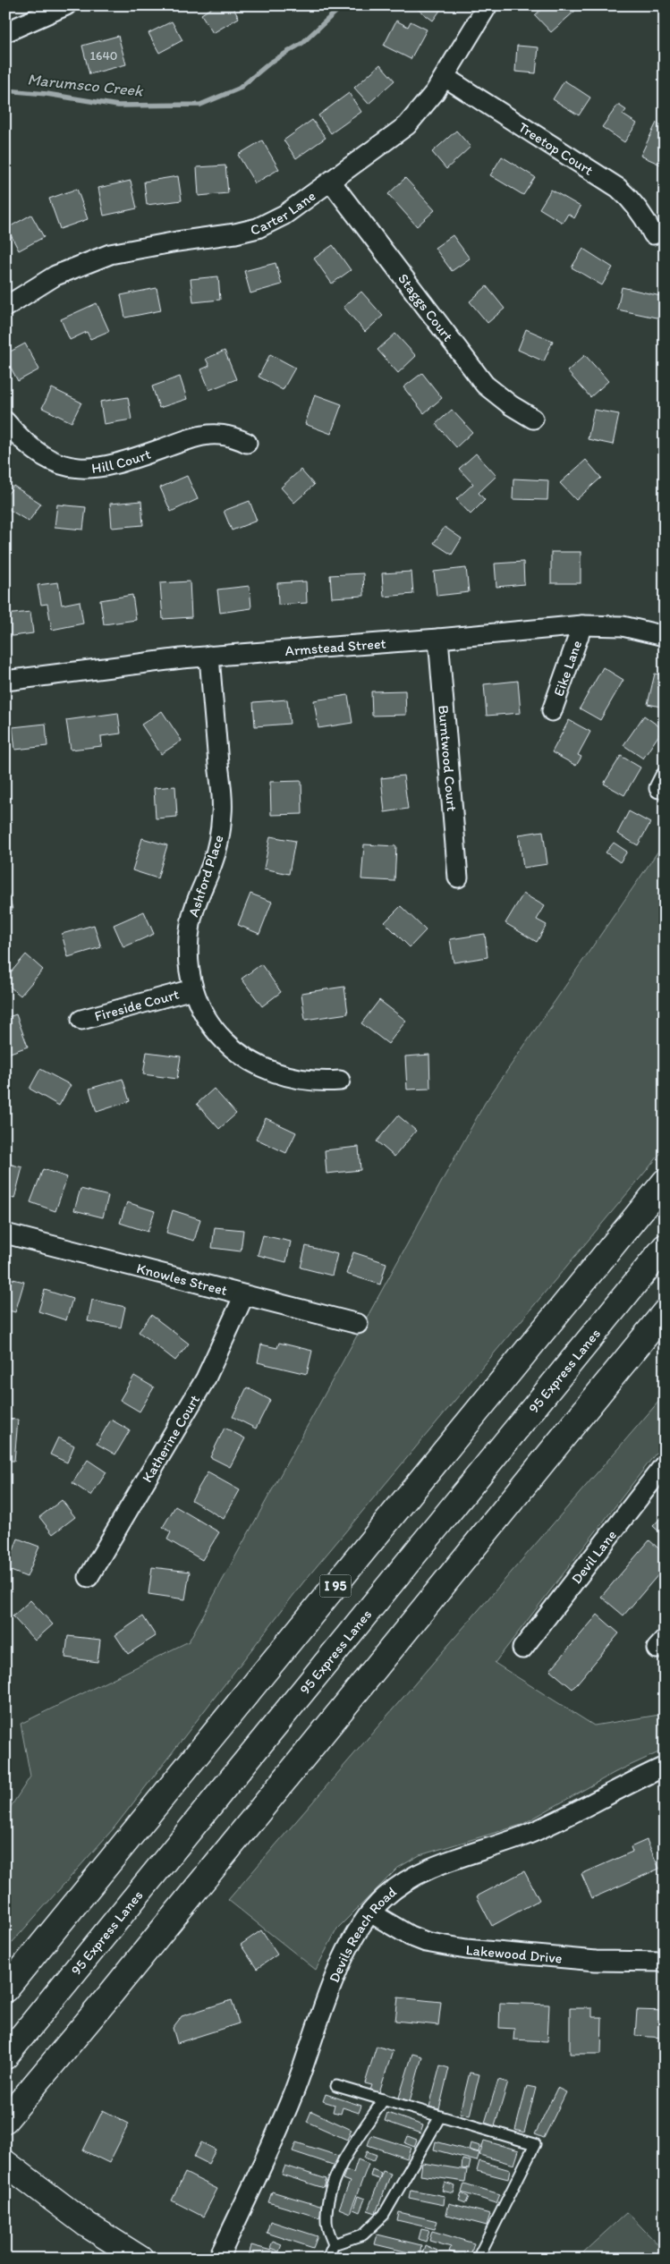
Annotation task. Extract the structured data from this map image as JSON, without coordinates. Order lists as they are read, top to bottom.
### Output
{
  "streets": {
    "main road": ["95 Express Lanes", "I 95"],
    "street": [
      "Treetop Court",
      "Carter Lane",
      "Staggs Court",
      "Hill Court",
      "Armstead Street",
      "Eike Lane",
      "Burntwood Court",
      "Ashford Place",
      "Fireside Court",
      "Knowles Street",
      "Katherine Court",
      "Devil Lane",
      "Devils Reach Road",
      "Lakewood Drive"
    ]
  },
  "crossings": [
    ["Treetop Court", "Carter Lane"],
    ["Carter Lane", "Staggs Court"],
    ["Armstead Street", "Eike Lane"],
    ["Armstead Street", "Burntwood Court"],
    ["Armstead Street", "Ashford Place"],
    ["Ashford Place", "Fireside Court"],
    ["Knowles Street", "Katherine Court"],
    ["Devils Reach Road", "Lakewood Drive"]
  ],
  "water": ["Marumsco Creek"],
  "house_numbers": ["1640"]
}
